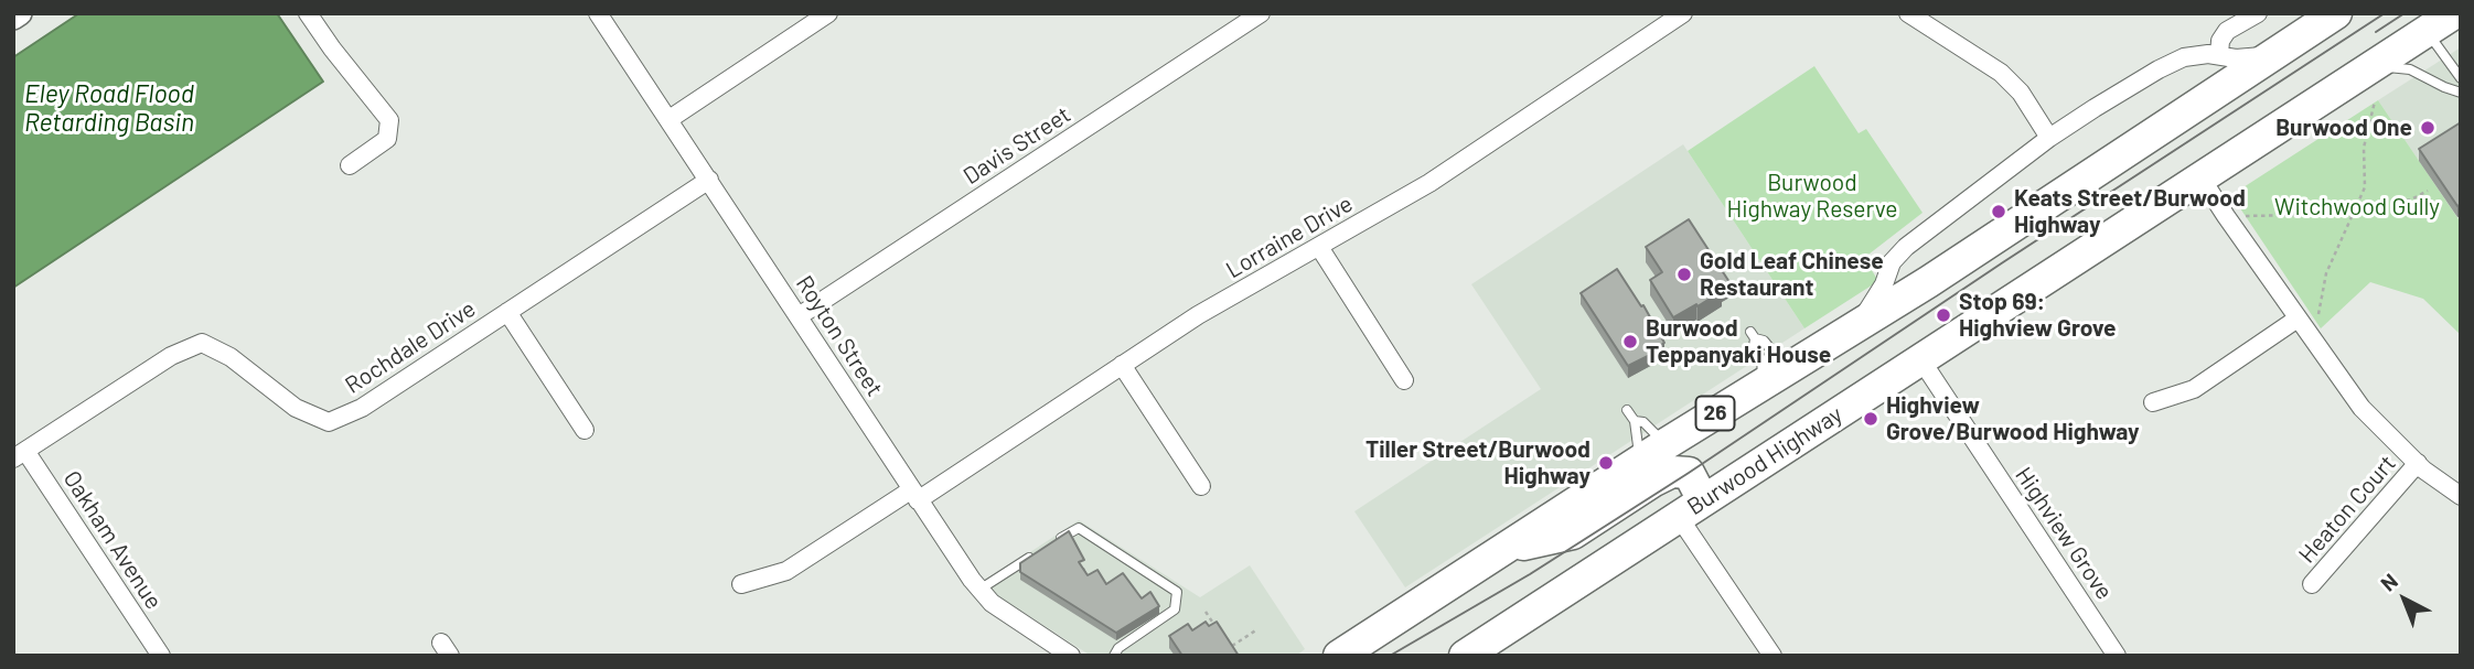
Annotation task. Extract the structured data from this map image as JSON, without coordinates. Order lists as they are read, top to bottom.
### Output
{
  "streets": {
    "highway": ["26", "Burwood Highway"],
    "street": [
      "Davis Street",
      "Lorraine Drive",
      "Royton Street",
      "Rochdale Drive",
      "Heaton Court",
      "Highview Grove",
      "Oakham Avenue"
    ]
  },
  "crossings": [
    ["Davis Street", "Royton Street"],
    ["Lorraine Drive", "Royton Street"],
    ["Royton Street", "Rochdale Drive"],
    ["Rochdale Drive", "Oakham Avenue"],
    ["Burwood Highway", "Highview Grove"]
  ],
  "water": ["Eley Road Flood Retarding Basin"],
  "parks": ["Burwood Highway Reserve", "Witchwood Gully"],
  "places": [
    "Burwood One",
    "Keats Street/Burwood Highway",
    "Gold Leaf Chinese Restaurant",
    "Stop 69: Highview Grove",
    "Burwood Teppanyaki House",
    "Highview Grove/Burwood Highway",
    "Tiller Street/Burwood Highway"
  ],
  "north": "top left"
}
